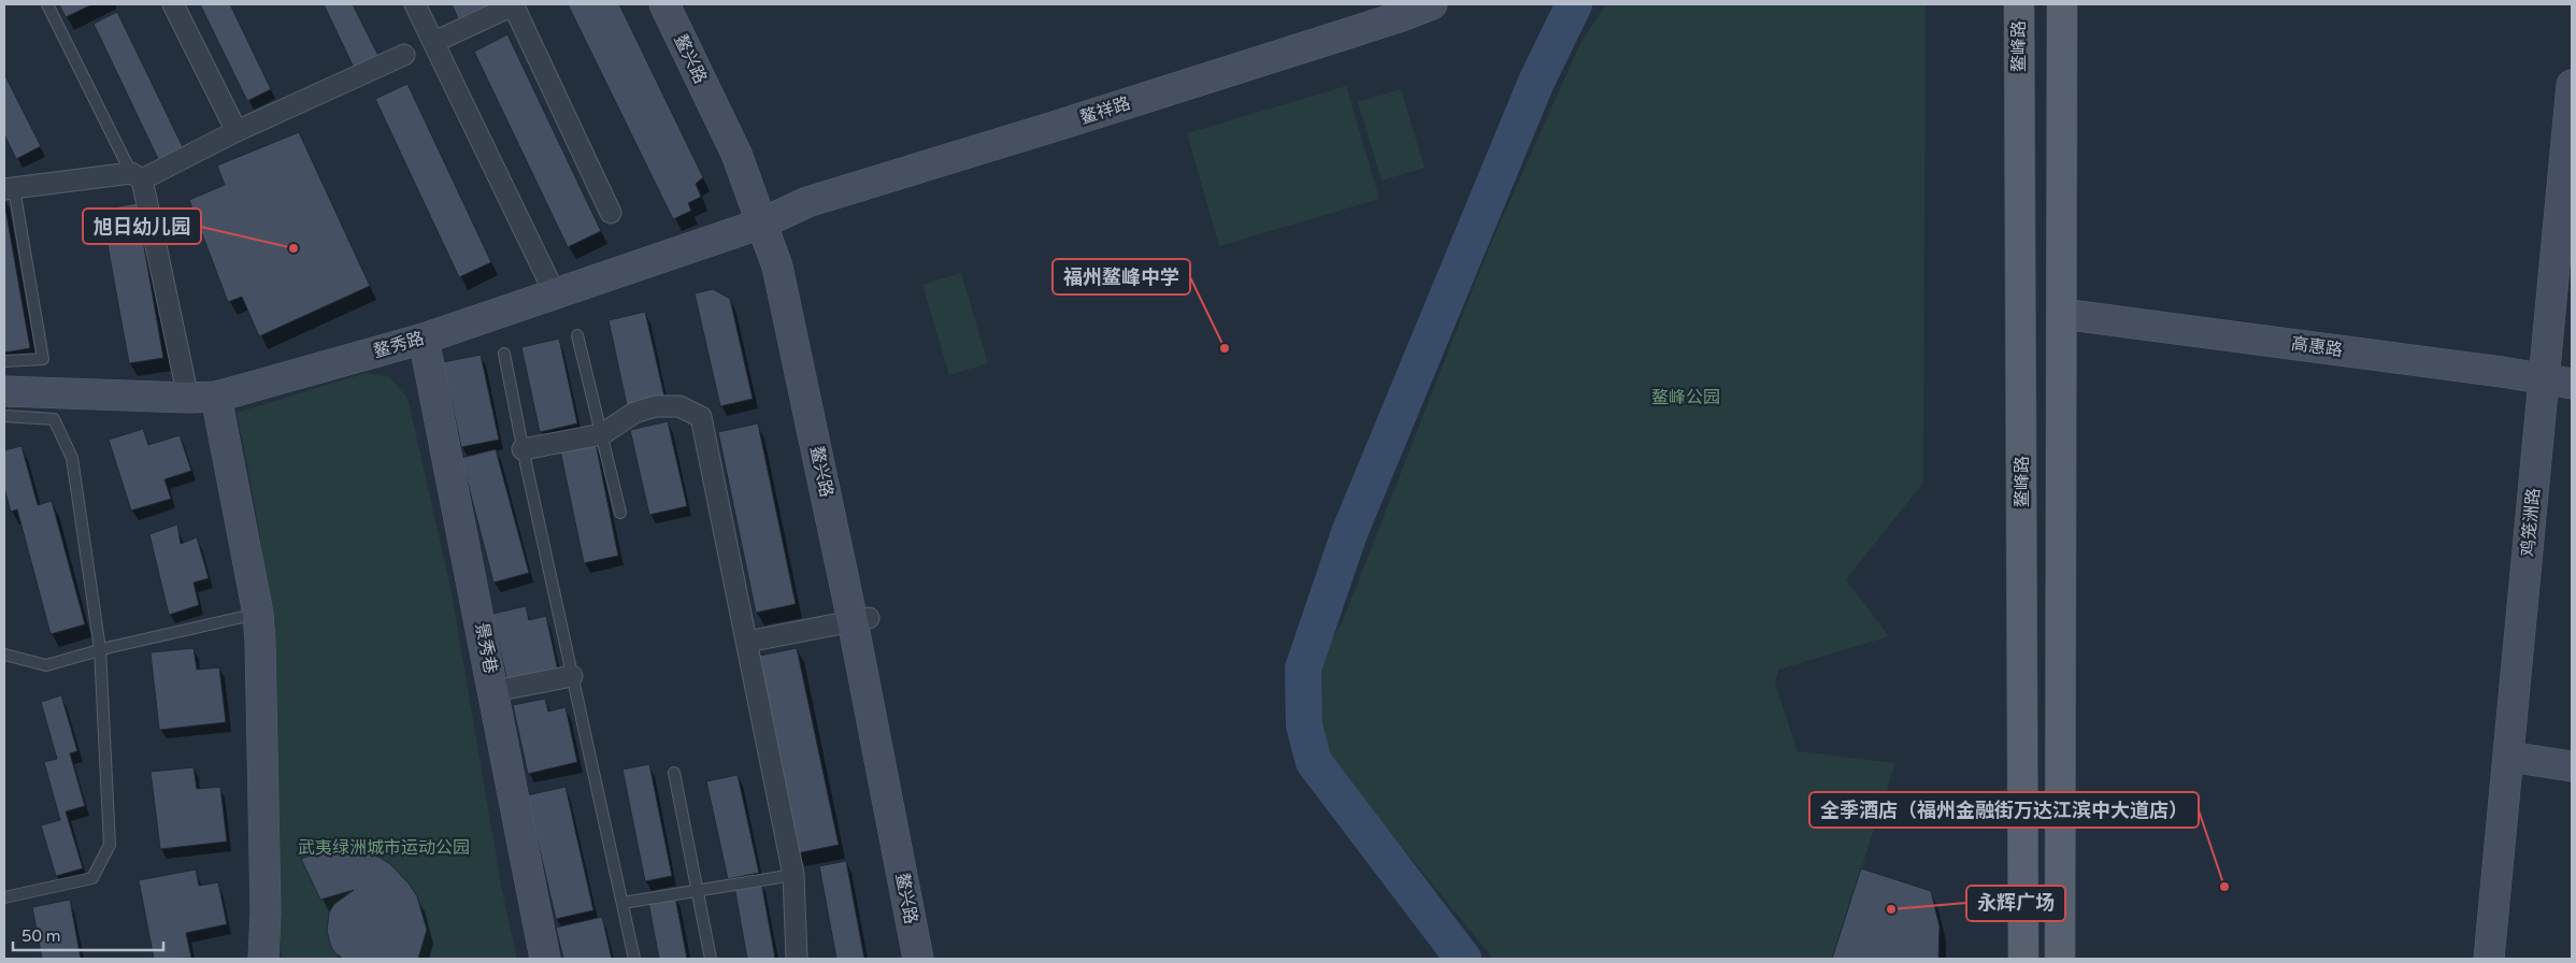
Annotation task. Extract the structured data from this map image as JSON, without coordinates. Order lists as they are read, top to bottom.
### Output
{
  "streets": {
    "main road": ["鳌峰路"],
    "street": [
      "鳌兴路",
      "鳌祥路",
      "鳌秀路",
      "高惠路",
      "鸡笼洲路",
      "景秀巷"
    ]
  },
  "crossings": [
    ["鳌兴路", "鳌祥路"],
    ["鳌兴路", "鳌秀路"],
    ["鳌祥路", "鳌秀路"],
    ["鳌秀路", "景秀巷"],
    ["高惠路", "鸡笼洲路"]
  ],
  "parks": ["鳌峰公园", "武夷绿洲城市运动公园"],
  "places": [
    "旭日幼儿园",
    "福州鳌峰中学",
    "全季酒店（福州金融街万达江滨中大道店）",
    "永辉广场"
  ],
  "scale_bar": "50 m"
}
